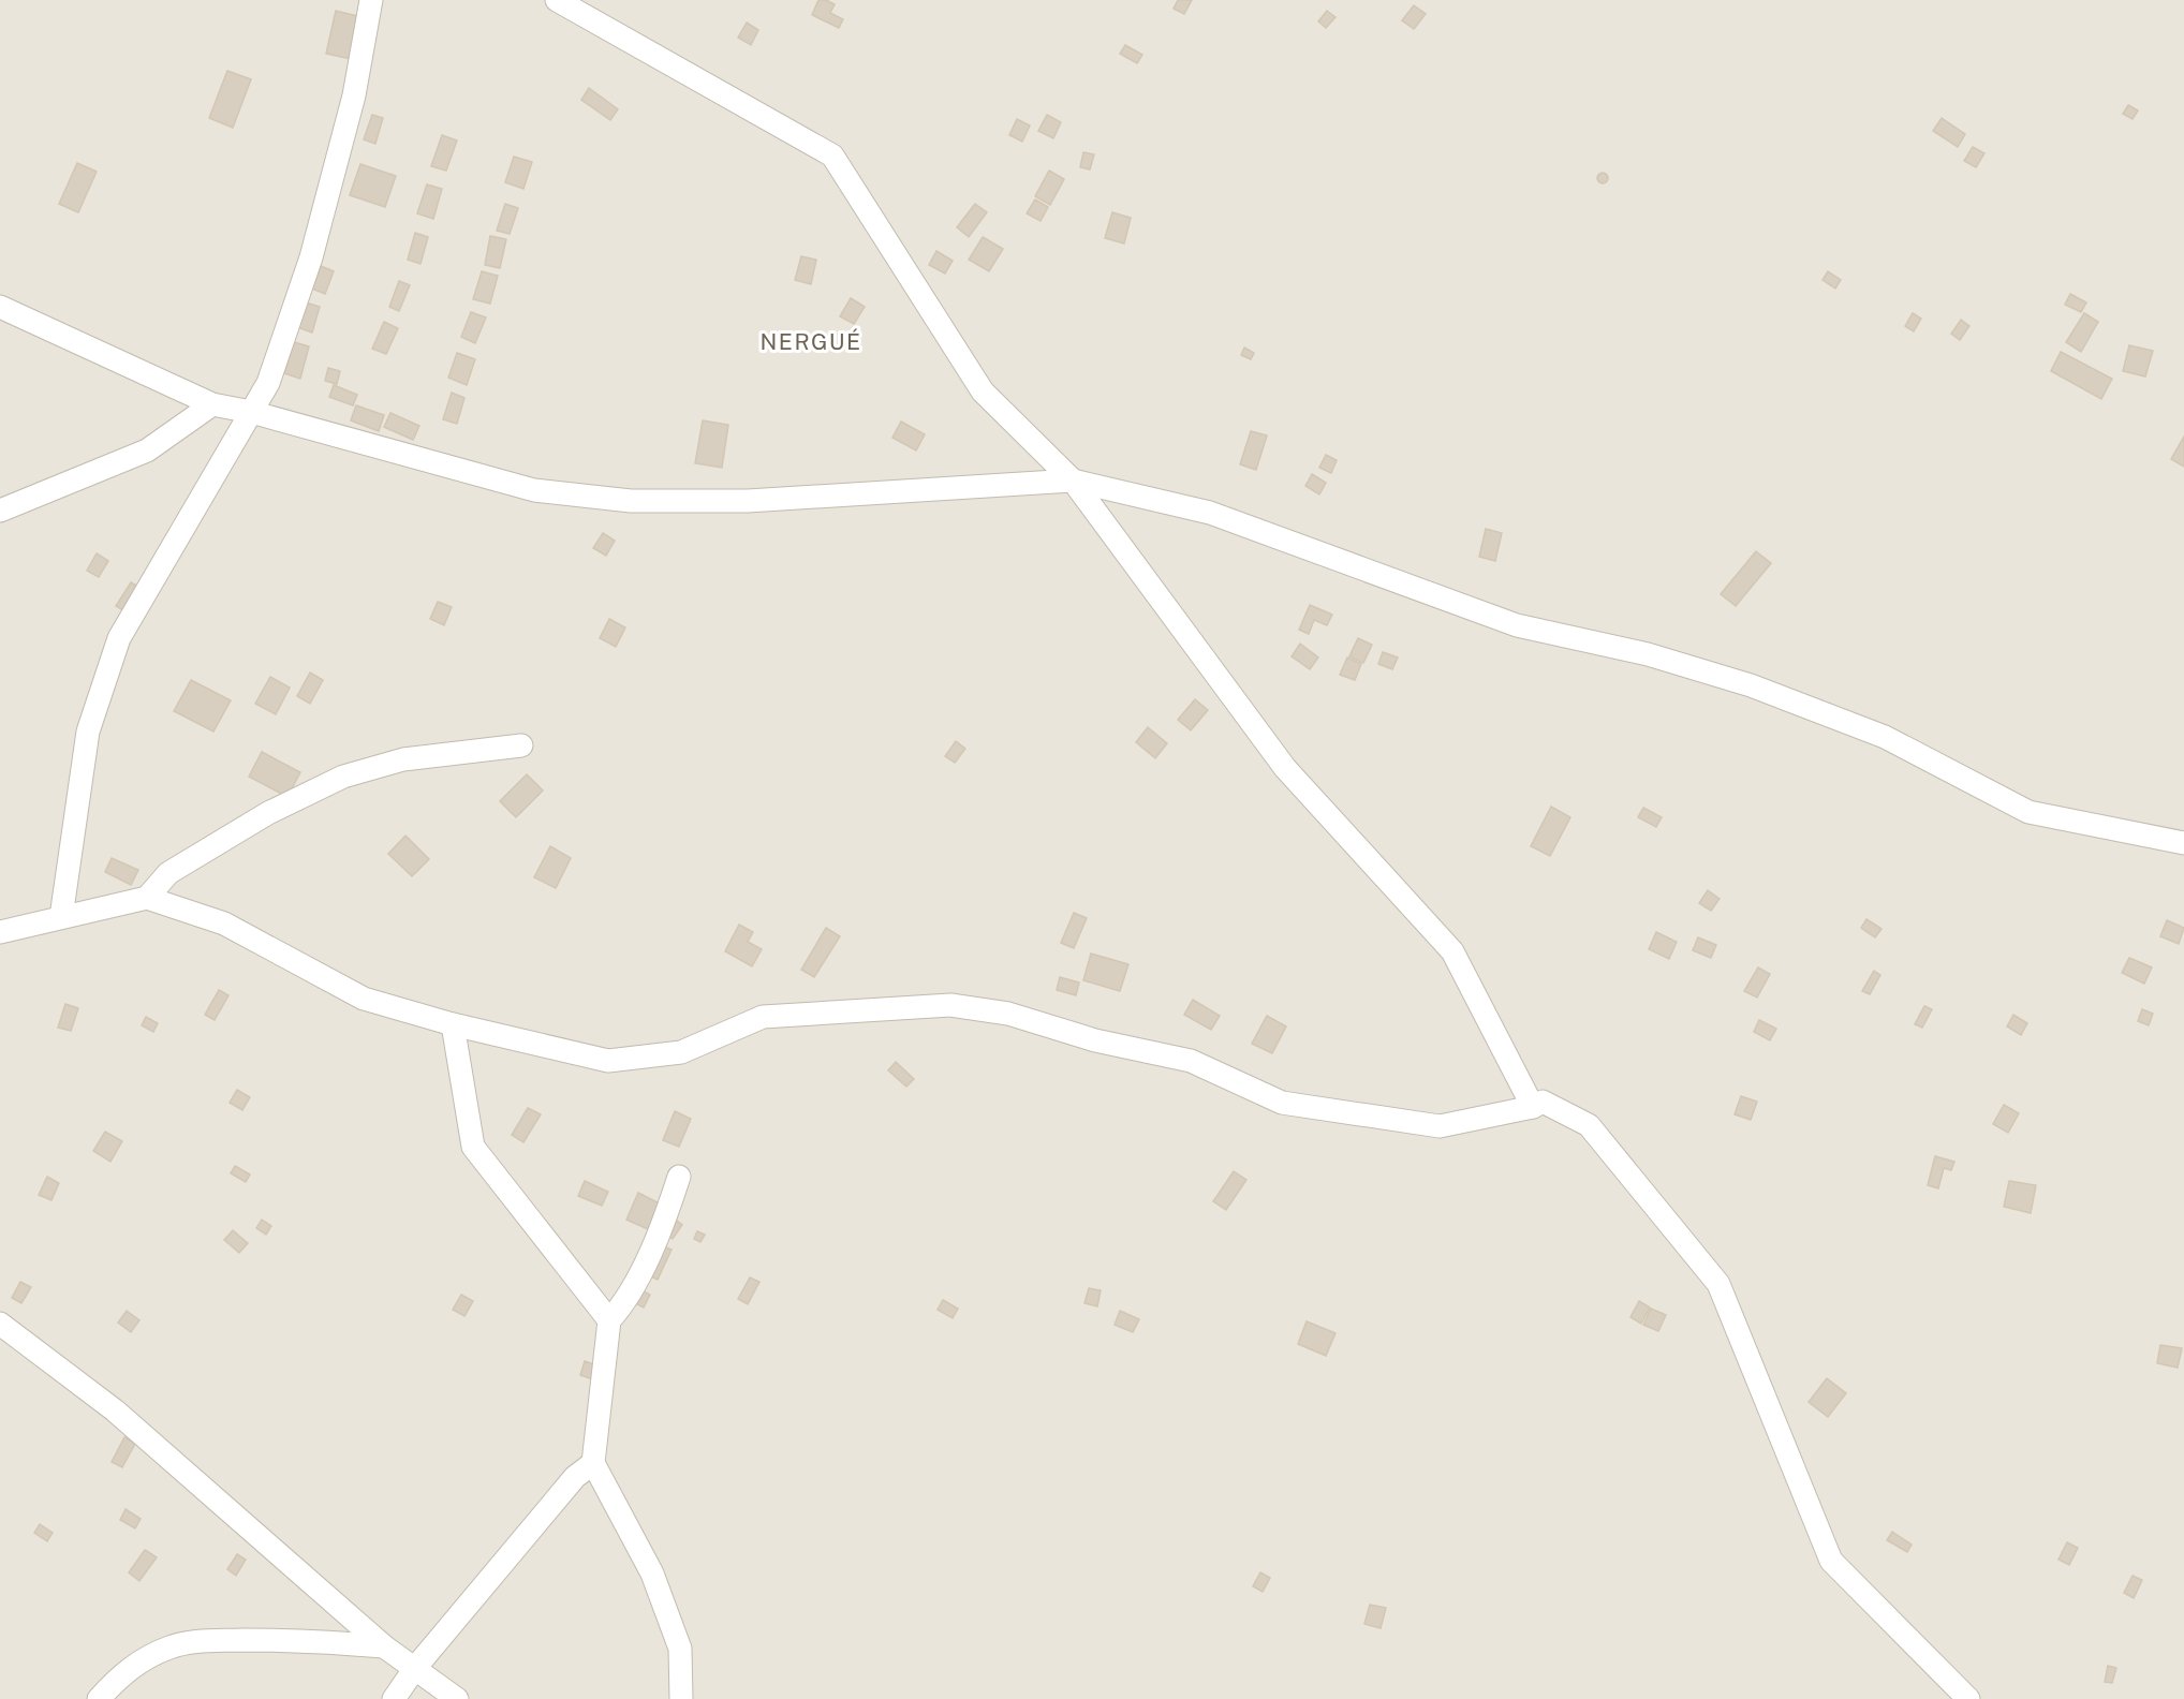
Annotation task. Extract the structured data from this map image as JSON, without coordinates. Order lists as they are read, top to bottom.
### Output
{
  "districts": ["NERGUÉ"]
}
